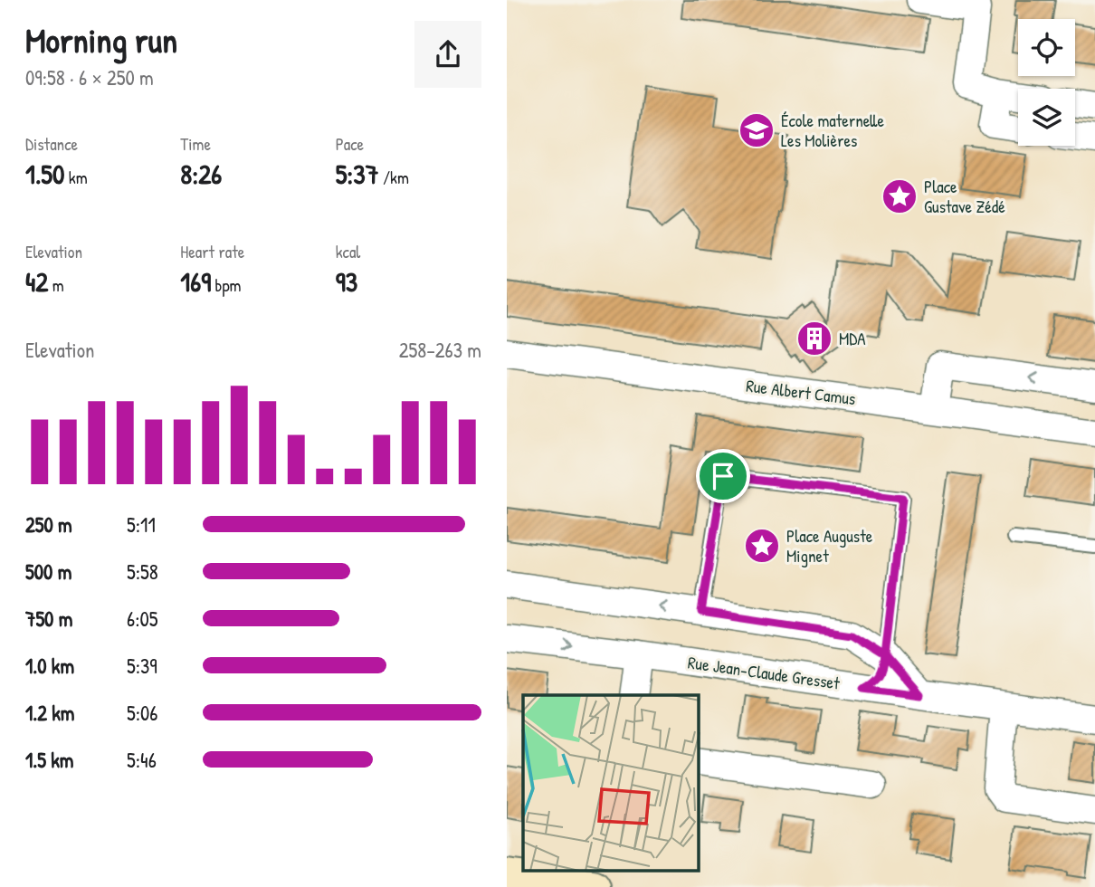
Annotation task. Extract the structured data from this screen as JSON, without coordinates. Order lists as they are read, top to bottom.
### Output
{
  "streets": {
    "street": ["Rue Albert Camus", "Rue Jean-Claude Gresset"]
  },
  "places": {
    "school or university": ["École maternelle Les Molières"],
    "place": ["Place Gustave Zédé", "Place Auguste Mignet"],
    "building": ["MDA"]
  },
  "page": {
    "heading": ["Morning run", "09:58 · 6 × 250 m"],
    "stats": [
      ["Distance", "1.50 km"],
      ["Time", "8:26"],
      ["Pace", "5:37 /km"],
      ["Elevation", "42 m"],
      ["Heart rate", "169 bpm"],
      ["kcal", "93"]
    ],
    "chart": ["Elevation", "258–263 m"],
    "list": [
      {
        "name": "250 m",
        "note": "5:11"
      },
      {
        "name": "500 m",
        "note": "5:58"
      },
      {
        "name": "750 m",
        "note": "6:05"
      },
      {
        "name": "1.0 km",
        "note": "5:39"
      },
      {
        "name": "1.2 km",
        "note": "5:06"
      },
      {
        "name": "1.5 km",
        "note": "5:46"
      }
    ]
  }
}
